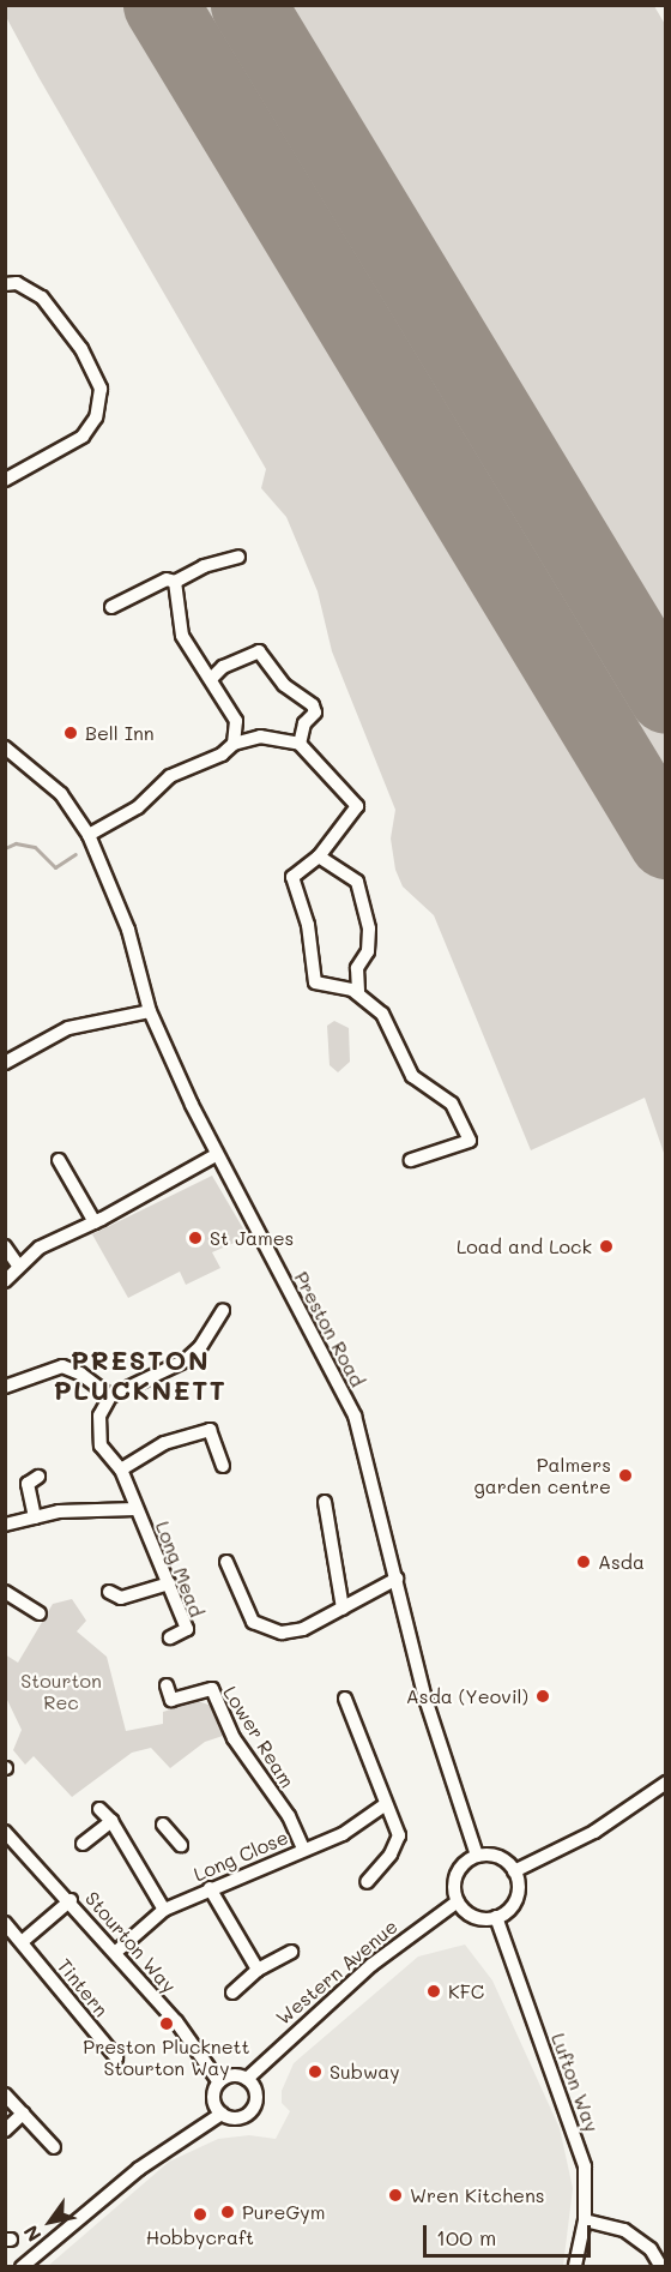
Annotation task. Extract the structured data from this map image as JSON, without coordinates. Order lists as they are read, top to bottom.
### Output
{
  "streets": {
    "street": [
      "Preston Road",
      "Long Mead",
      "Lower Ream",
      "Long Close",
      "Stourton Way",
      "Western Avenue",
      "Tintern",
      "Lufton Way"
    ]
  },
  "crossings": [
    ["Preston Road", "Western Avenue"],
    ["Preston Road", "Lufton Way"],
    ["Lower Ream", "Long Close"],
    ["Long Close", "Stourton Way"],
    ["Stourton Way", "Western Avenue"],
    ["Western Avenue", "Lufton Way"]
  ],
  "districts": ["PRESTON PLUCKNETT"],
  "parks": ["Stourton Rec"],
  "places": [
    "Bell Inn",
    "St James",
    "Load and Lock",
    "Palmers garden centre",
    "Asda",
    "Asda (Yeovil)",
    "KFC",
    "Preston Plucknett Stourton Way",
    "Subway",
    "Wren Kitchens",
    "PureGym",
    "Hobbycraft"
  ],
  "scale_bar": "100 m",
  "north": "bottom left"
}
